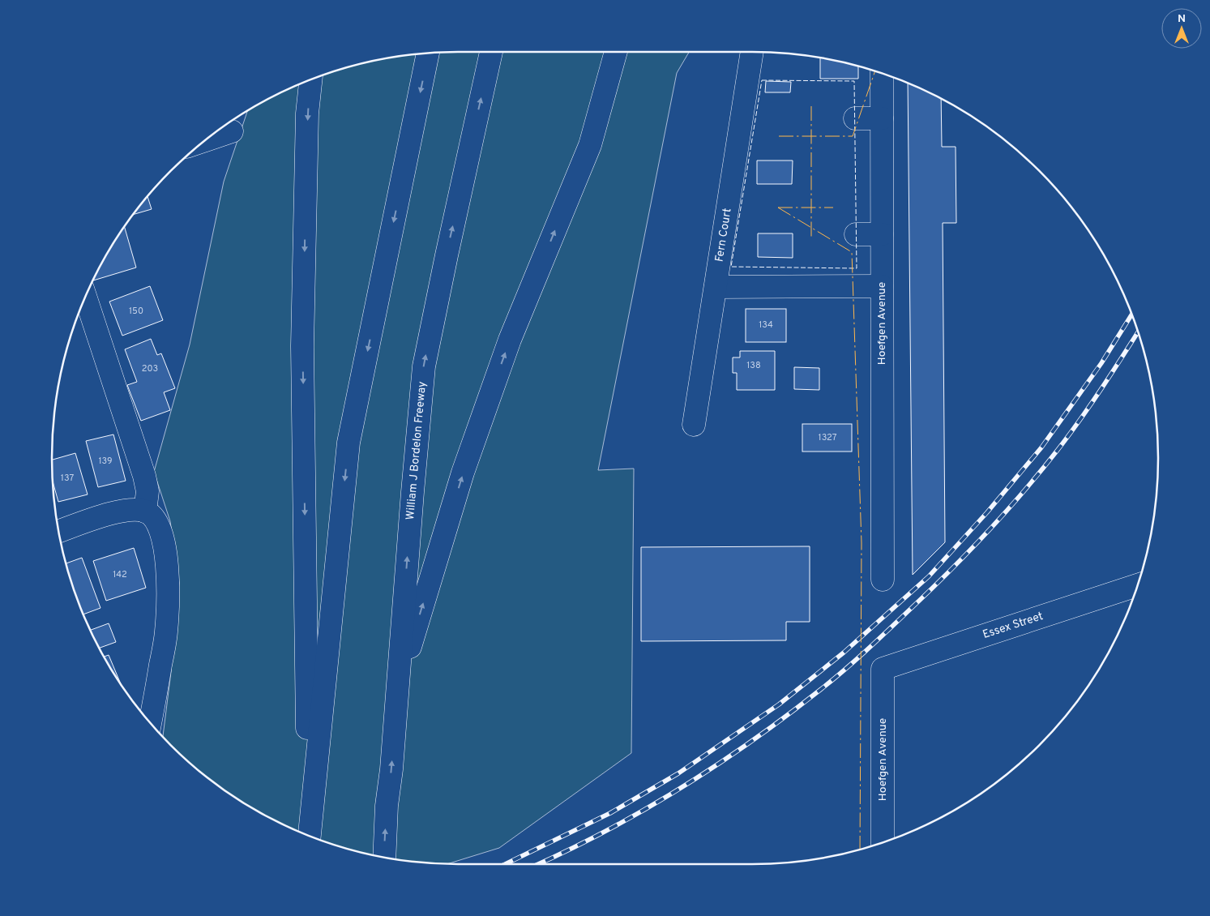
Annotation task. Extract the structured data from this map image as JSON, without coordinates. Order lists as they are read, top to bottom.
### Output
{
  "streets": {
    "main road": [
      "Fern Court",
      "Hoefgen Avenue",
      "William J Bordelon Freeway",
      "Essex Street"
    ]
  },
  "crossings": [
    ["Hoefgen Avenue", "Essex Street"]
  ],
  "house_numbers": [
    "150",
    "134",
    "138",
    "203",
    "1327",
    "139",
    "137",
    "142"
  ],
  "north": "top"
}
